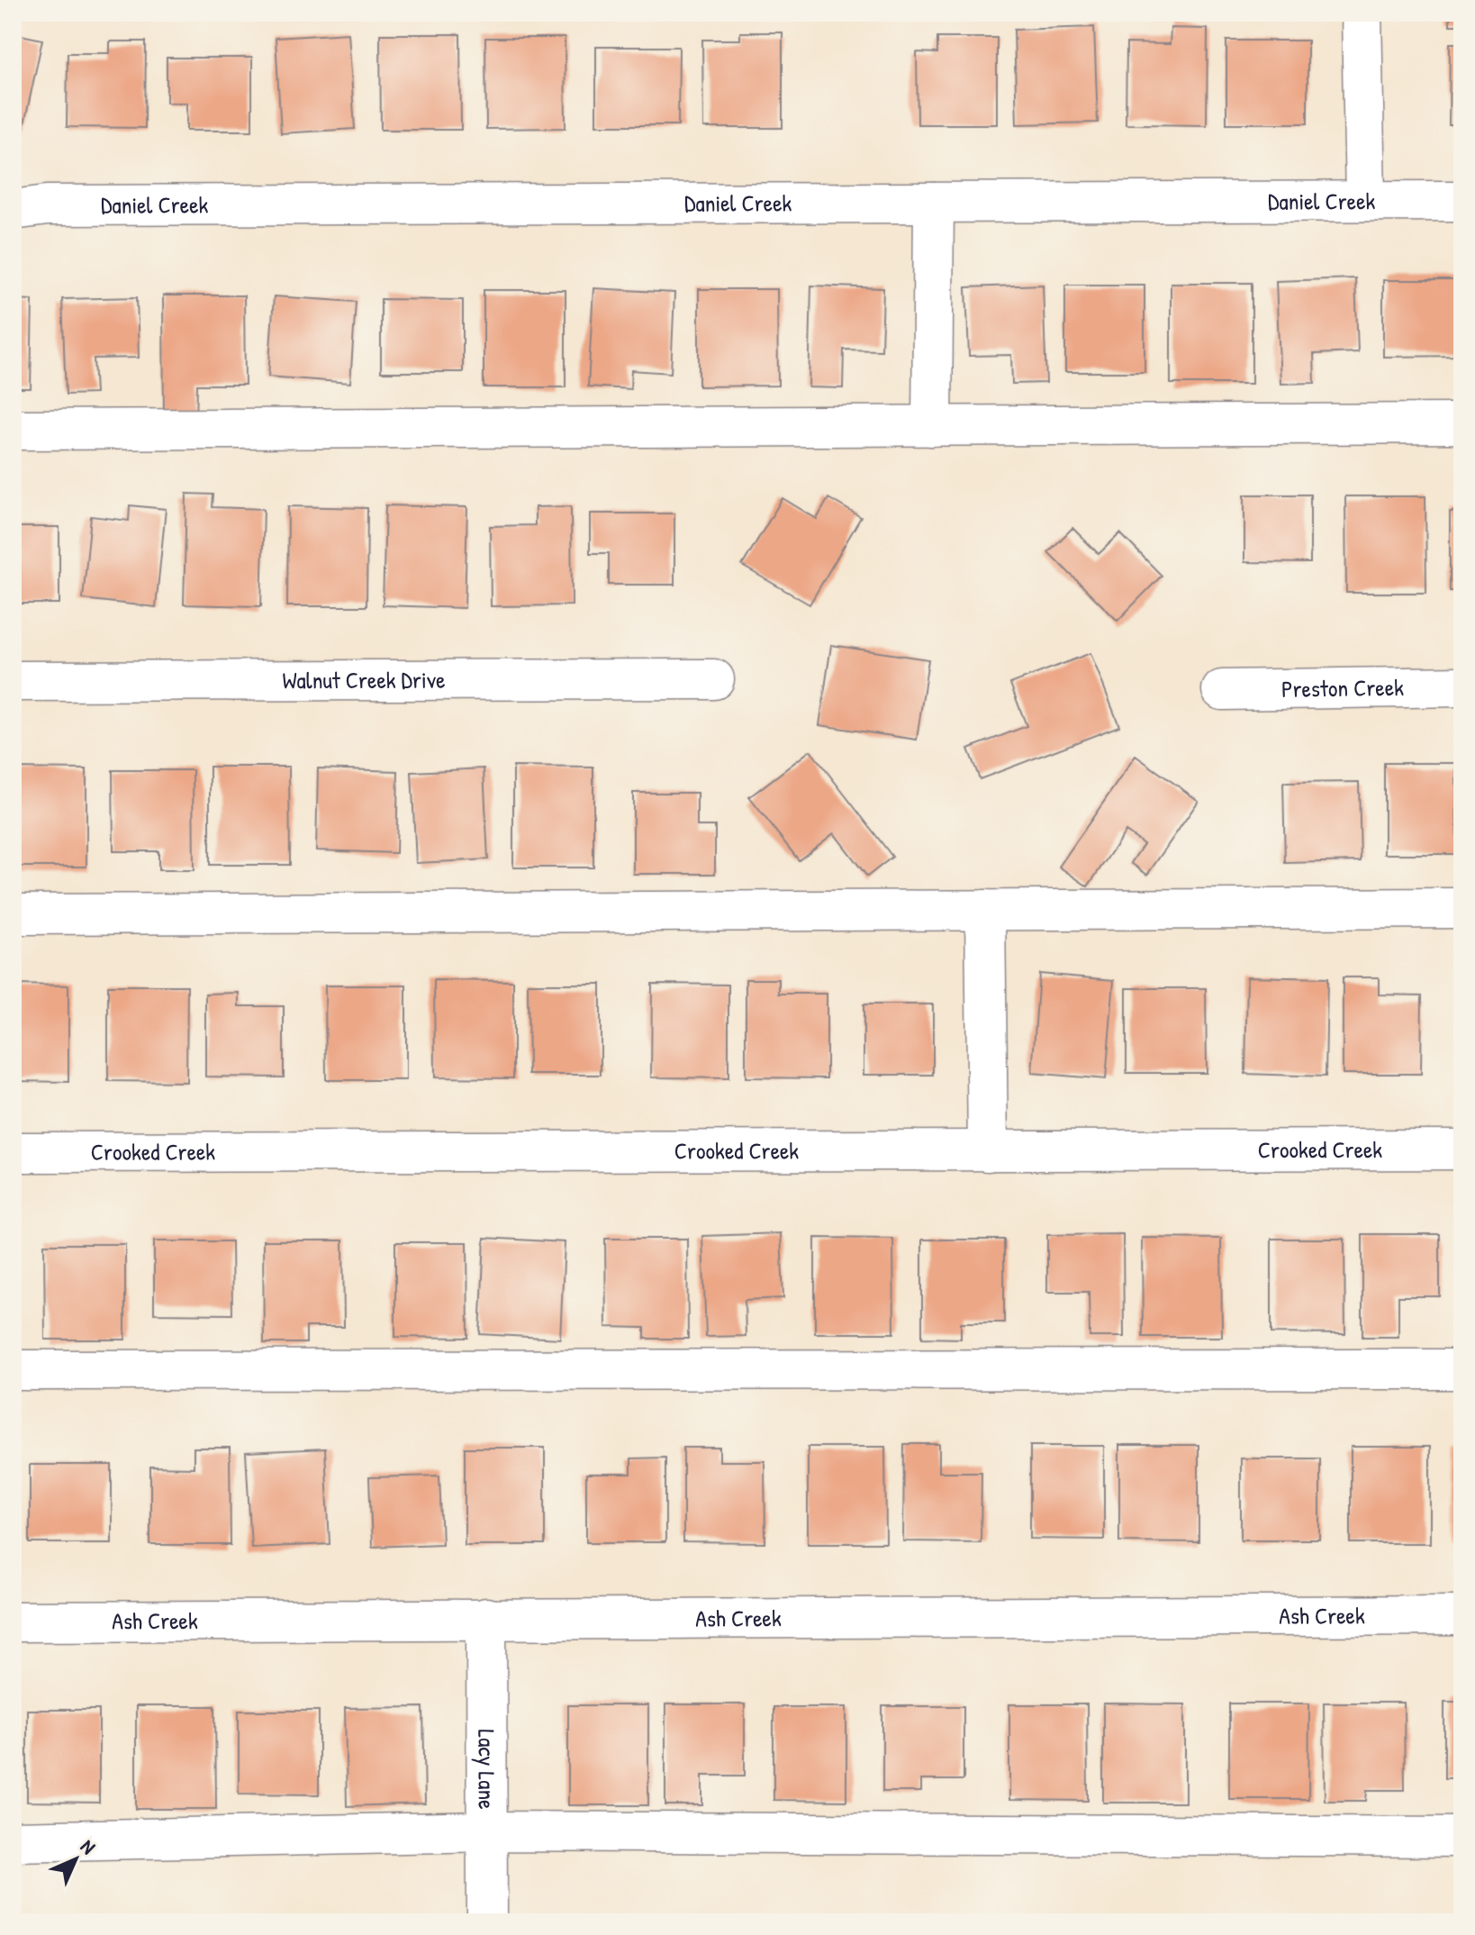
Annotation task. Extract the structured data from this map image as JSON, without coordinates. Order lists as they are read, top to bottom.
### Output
{
  "streets": {
    "street": [
      "Daniel Creek",
      "Walnut Creek Drive",
      "Preston Creek",
      "Crooked Creek",
      "Ash Creek",
      "Lacy Lane"
    ]
  },
  "crossings": [
    ["Ash Creek", "Lacy Lane"]
  ],
  "north": "top right"
}
